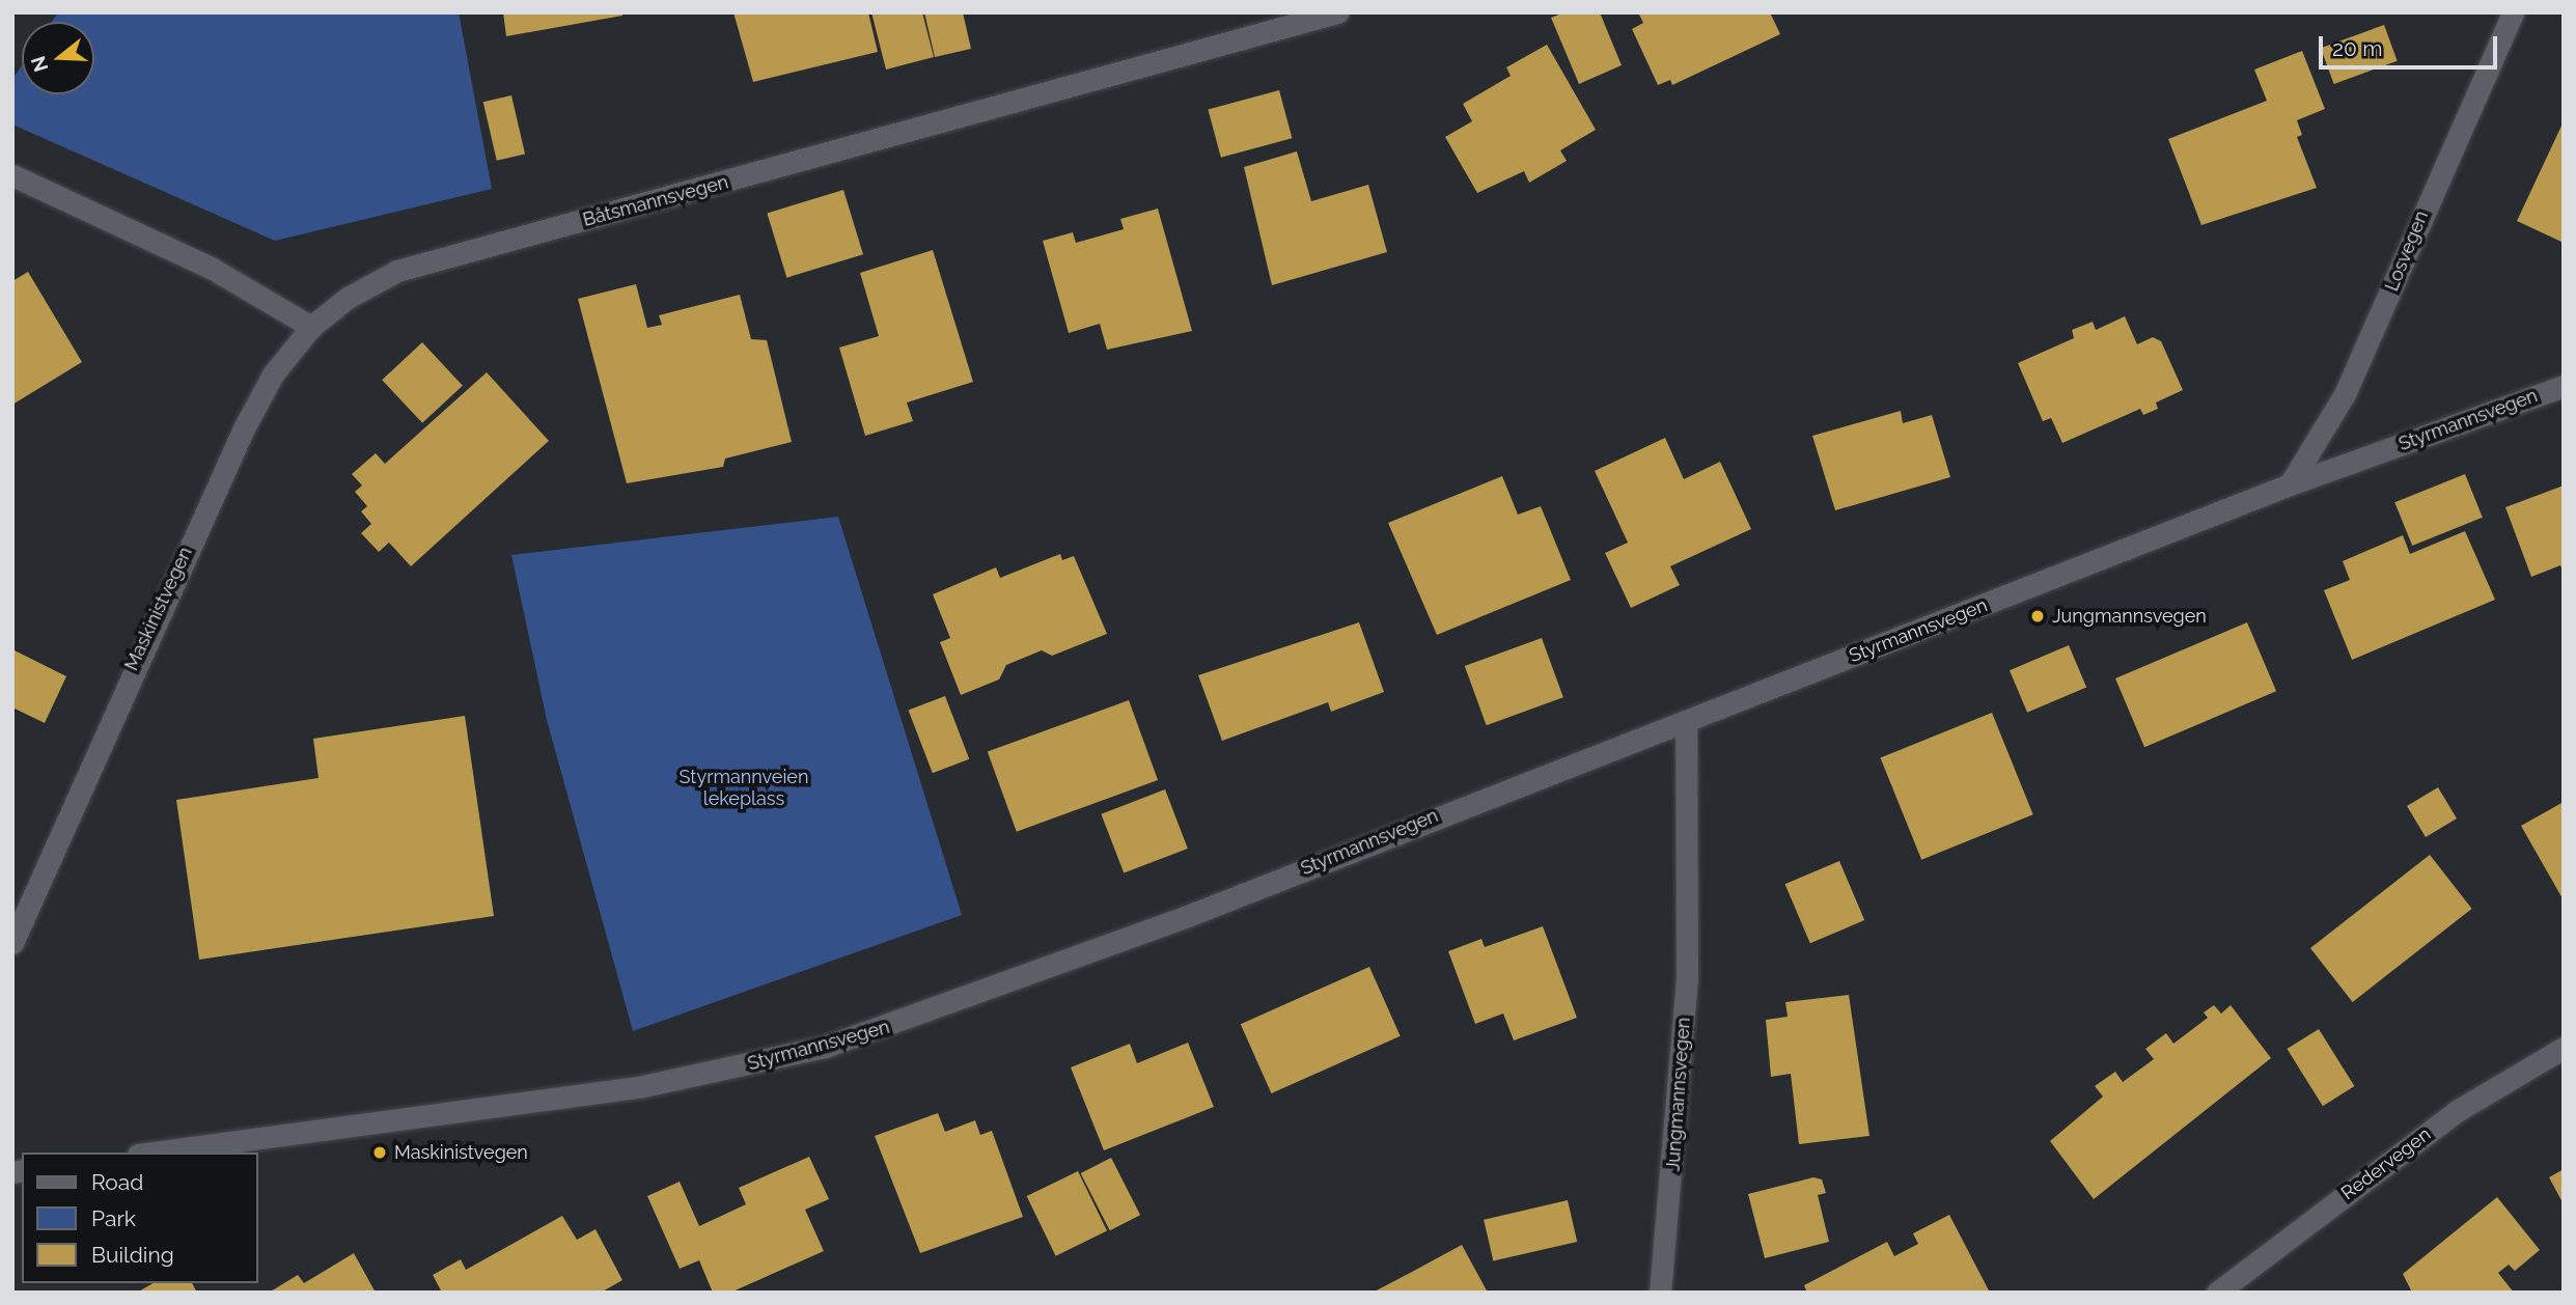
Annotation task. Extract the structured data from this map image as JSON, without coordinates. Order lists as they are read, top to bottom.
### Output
{
  "streets": {
    "street": [
      "Båtsmannsvegen",
      "Losvegen",
      "Styrmannsvegen",
      "Maskinistvegen",
      "Jungmannsvegen",
      "Redervegen"
    ]
  },
  "crossings": [
    ["Båtsmannsvegen", "Maskinistvegen"],
    ["Losvegen", "Styrmannsvegen"],
    ["Styrmannsvegen", "Jungmannsvegen"]
  ],
  "parks": ["Styrmannveien lekeplass"],
  "places": ["Jungmannsvegen", "Maskinistvegen"],
  "legend": ["Road", "Park", "Building"],
  "scale_bar": "20 m",
  "north": "left"
}
